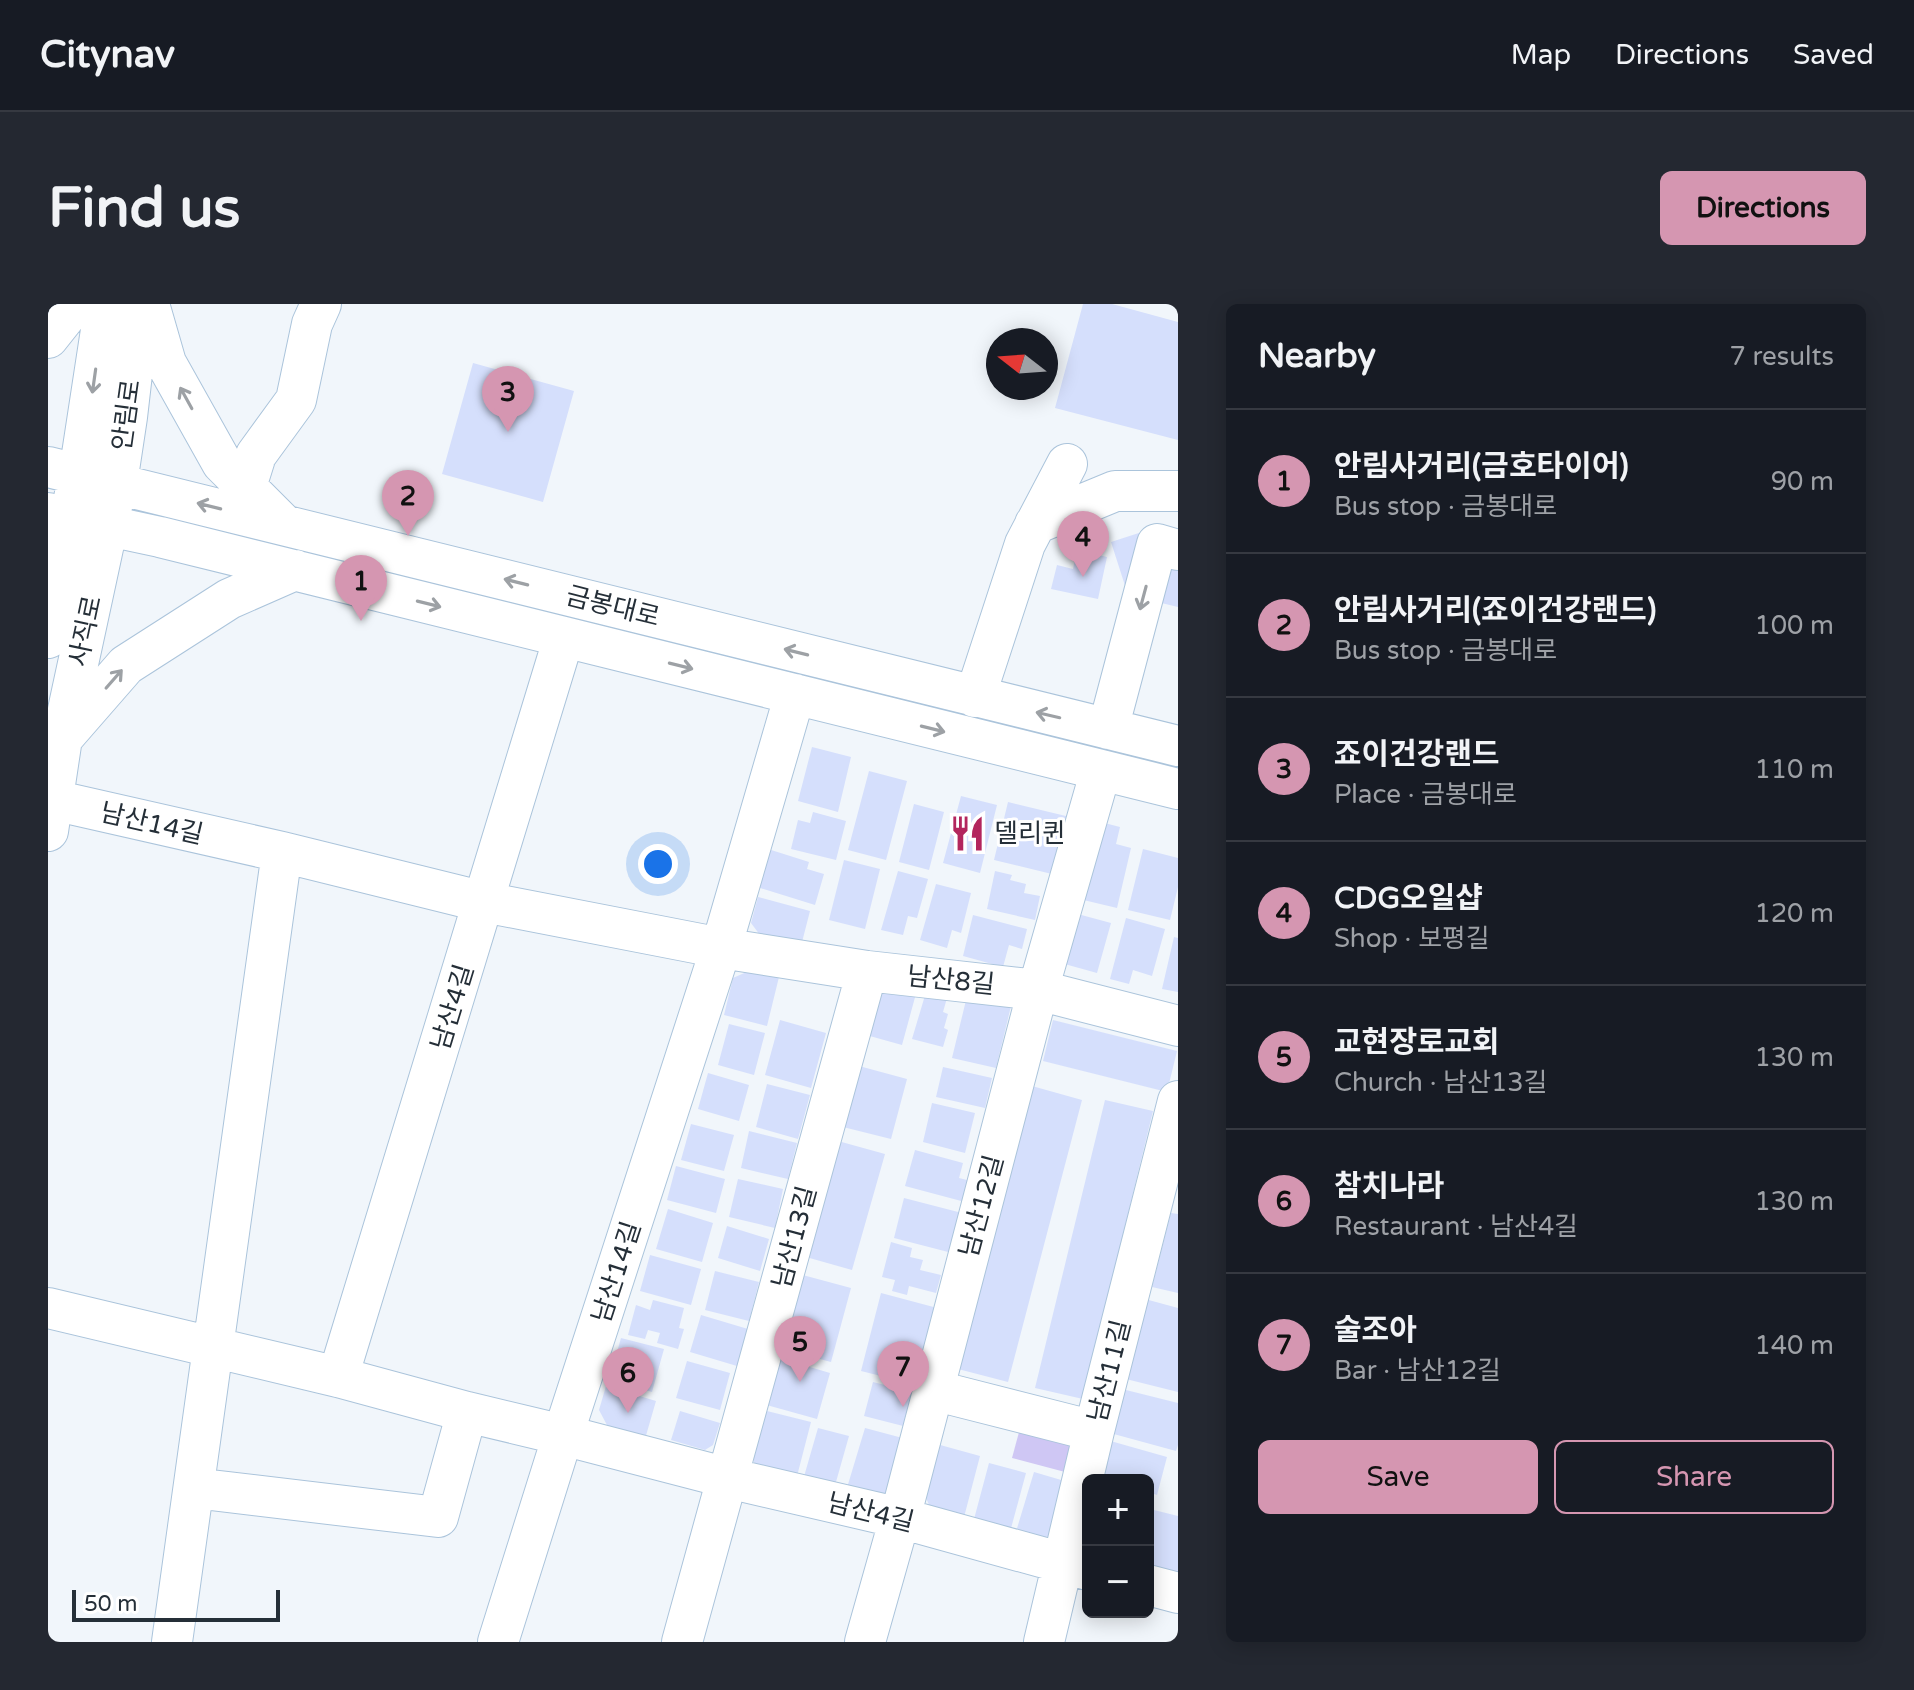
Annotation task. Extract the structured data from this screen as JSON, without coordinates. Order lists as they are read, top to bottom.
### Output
{
  "streets": {
    "street": [
      "안림로",
      "금봉대로",
      "사직로",
      "남산14길",
      "남산8길",
      "남산4길",
      "남산12길",
      "남산13길",
      "남산11길"
    ]
  },
  "crossings": [
    ["안림로", "금봉대로"],
    ["안림로", "사직로"],
    ["금봉대로", "사직로"],
    ["금봉대로", "남산14길"],
    ["금봉대로", "남산4길"],
    ["금봉대로", "남산12길"],
    ["사직로", "남산14길"],
    ["남산14길", "남산8길"],
    ["남산14길", "남산4길"],
    ["남산8길", "남산12길"],
    ["남산8길", "남산13길"],
    ["남산4길", "남산12길"],
    ["남산4길", "남산13길"],
    ["남산4길", "남산11길"]
  ],
  "places": {
    "restaurant": ["델리퀸"]
  },
  "scale_bar": "50 m",
  "north": "left",
  "page": {
    "header": "Citynav",
    "nav": ["Map", "Directions", "Saved"],
    "buttons": [
      "Directions",
      ["Save", "Share"]
    ],
    "title": "Find us",
    "heading": ["Nearby", "7 results"],
    "pins": [
      "3",
      "2",
      "4",
      "1",
      "5",
      "7",
      "6"
    ],
    "list": [
      {
        "mark": "1",
        "name": "안림사거리(금호타이어)",
        "note": "Bus stop · 금봉대로",
        "value": "90 m"
      },
      {
        "mark": "2",
        "name": "안림사거리(죠이건강랜드)",
        "note": "Bus stop · 금봉대로",
        "value": "100 m"
      },
      {
        "mark": "3",
        "name": "죠이건강랜드",
        "note": "Place · 금봉대로",
        "value": "110 m"
      },
      {
        "mark": "4",
        "name": "CDG오일샵",
        "note": "Shop · 보평길",
        "value": "120 m"
      },
      {
        "mark": "5",
        "name": "교현장로교회",
        "note": "Church · 남산13길",
        "value": "130 m"
      },
      {
        "mark": "6",
        "name": "참치나라",
        "note": "Restaurant · 남산4길",
        "value": "130 m"
      },
      {
        "mark": "7",
        "name": "술조아",
        "note": "Bar · 남산12길",
        "value": "140 m"
      }
    ],
    "map_buttons": ["+", "−"],
    "scale": "50 m"
  }
}
